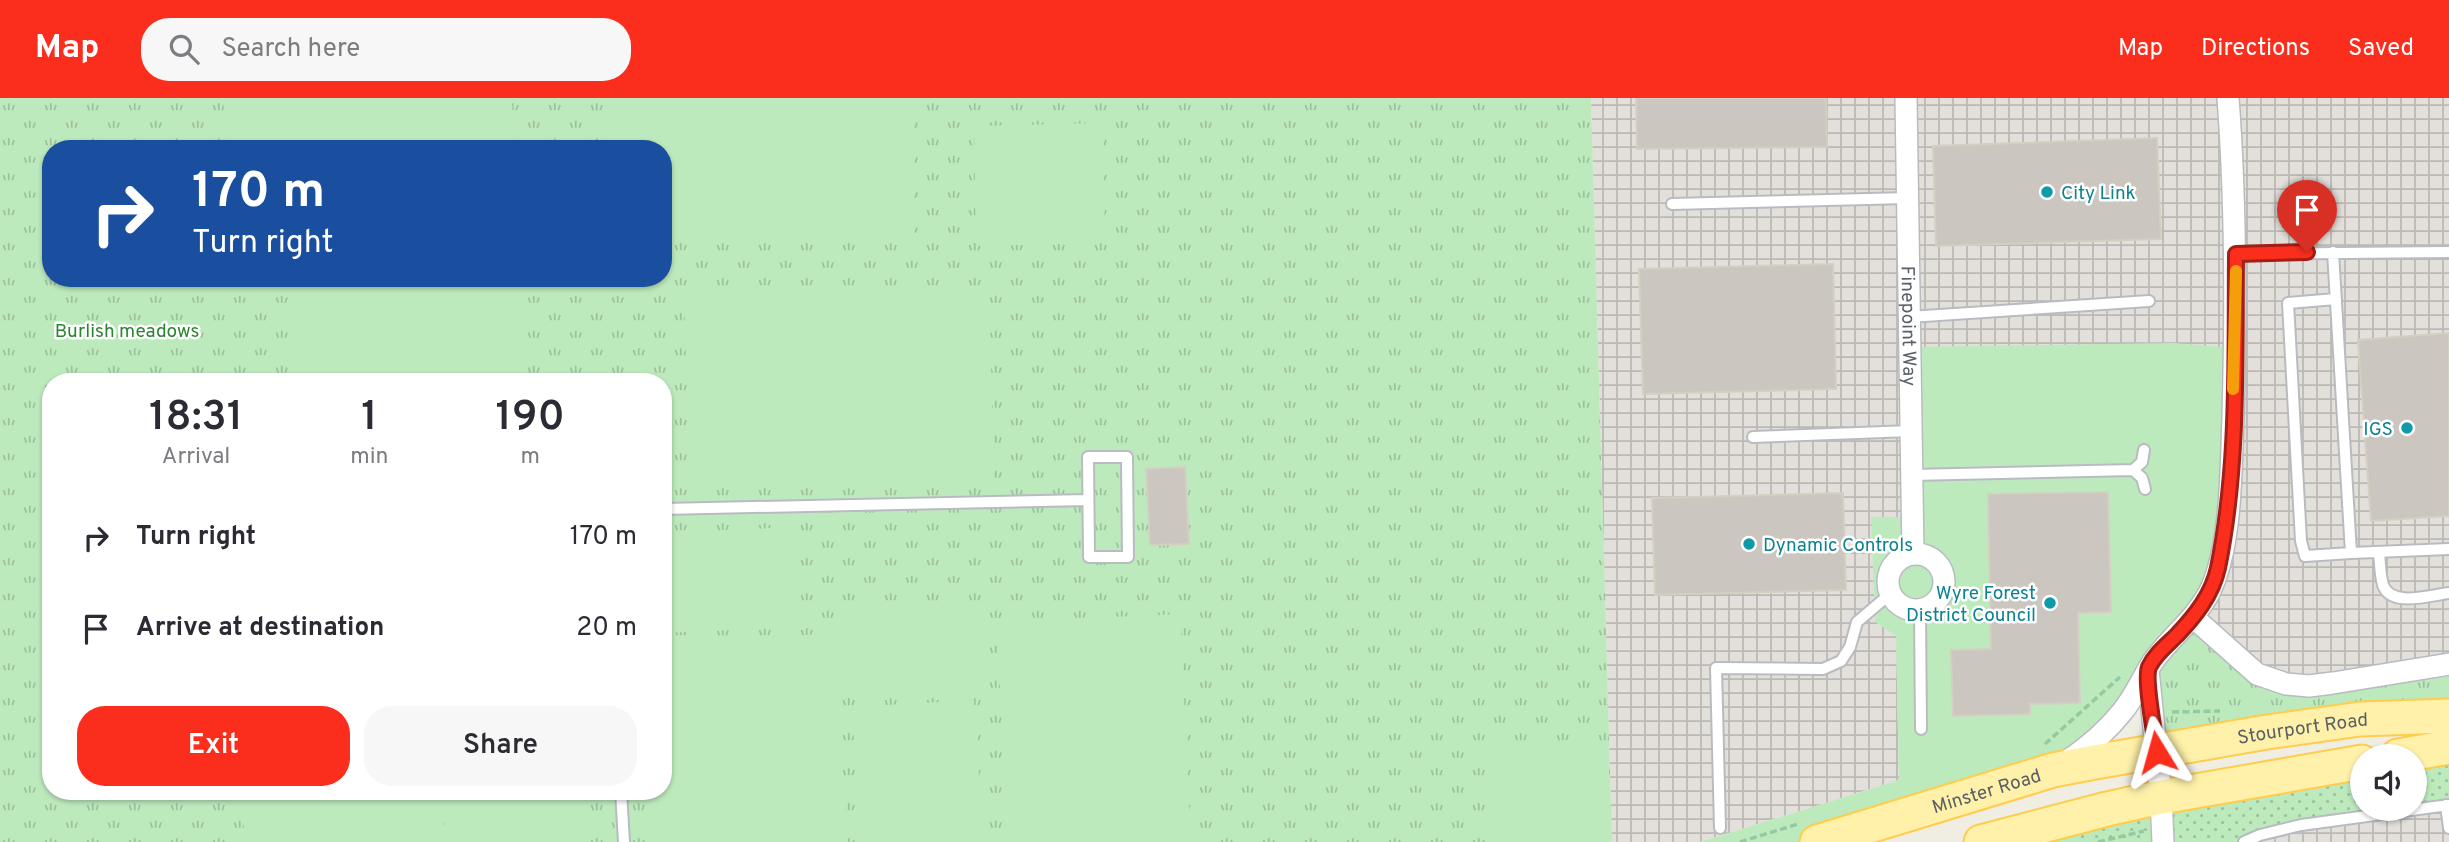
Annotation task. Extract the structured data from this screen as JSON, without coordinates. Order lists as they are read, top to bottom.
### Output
{
  "streets": {
    "main road": ["Stourport Road", "Minster Road"],
    "street": ["Finepoint Way"]
  },
  "crossings": [
    ["Stourport Road", "Minster Road"]
  ],
  "parks": ["Burlish meadows"],
  "places": [
    "City Link",
    "IGS",
    "Dynamic Controls",
    "Wyre Forest District Council"
  ],
  "page": {
    "header": "Map",
    "search": "Search here",
    "nav": ["Map", "Directions", "Saved"],
    "turn": ["170 m", "Turn right"],
    "eta": [
      "18:31",
      "Arrival",
      "1",
      "min",
      "190",
      "m"
    ],
    "list": [
      {
        "name": "Turn right",
        "value": "170 m"
      },
      {
        "name": "Arrive at destination",
        "value": "20 m"
      }
    ],
    "buttons": ["Exit", "Share"]
  }
}
